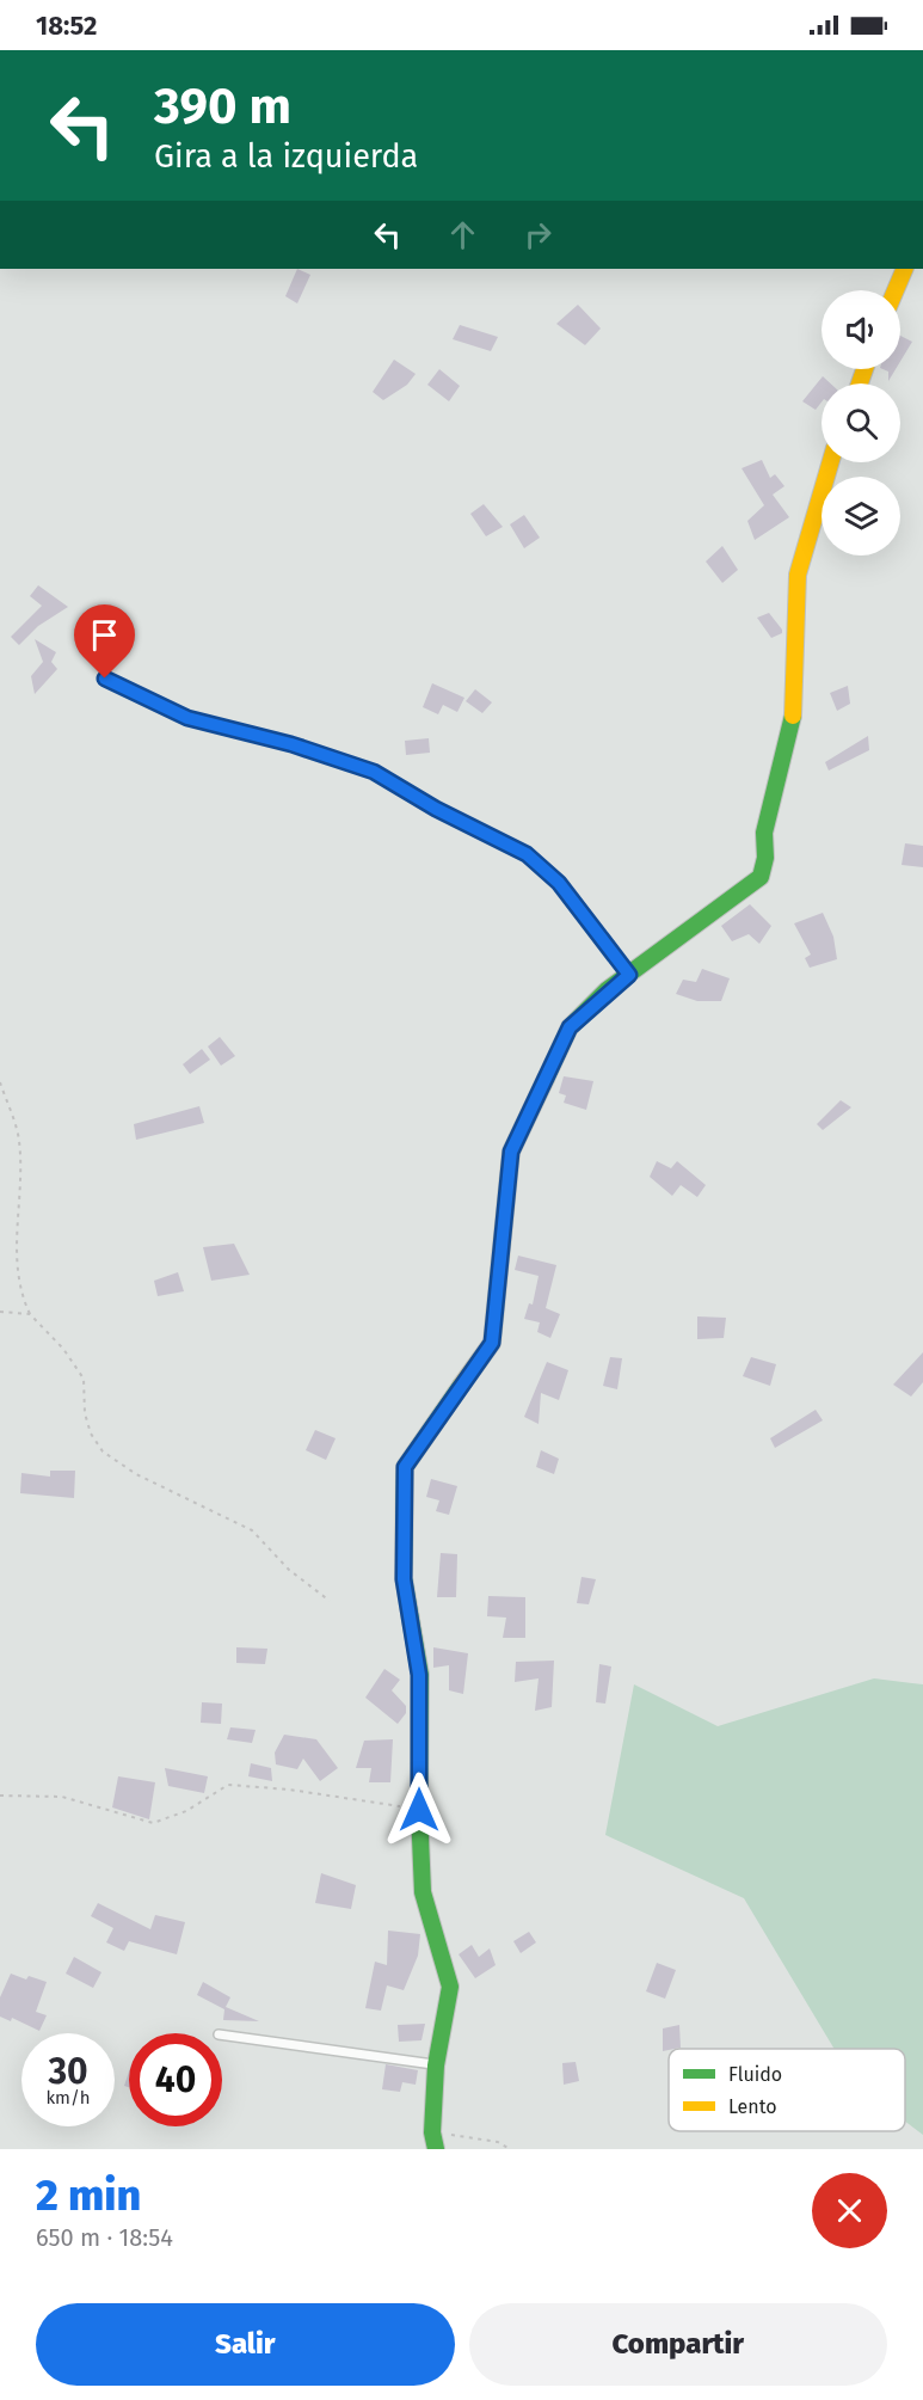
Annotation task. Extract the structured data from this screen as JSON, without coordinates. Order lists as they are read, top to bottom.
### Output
{
  "legend": ["Fluido", "Lento"],
  "page": {
    "status": "18:52",
    "turn": ["390 m", "Gira a la izquierda"],
    "speed": "30 km/h",
    "limit": "40",
    "heading": ["2 min", "650 m · 18:54"],
    "buttons": ["Salir", "Compartir"]
  }
}
